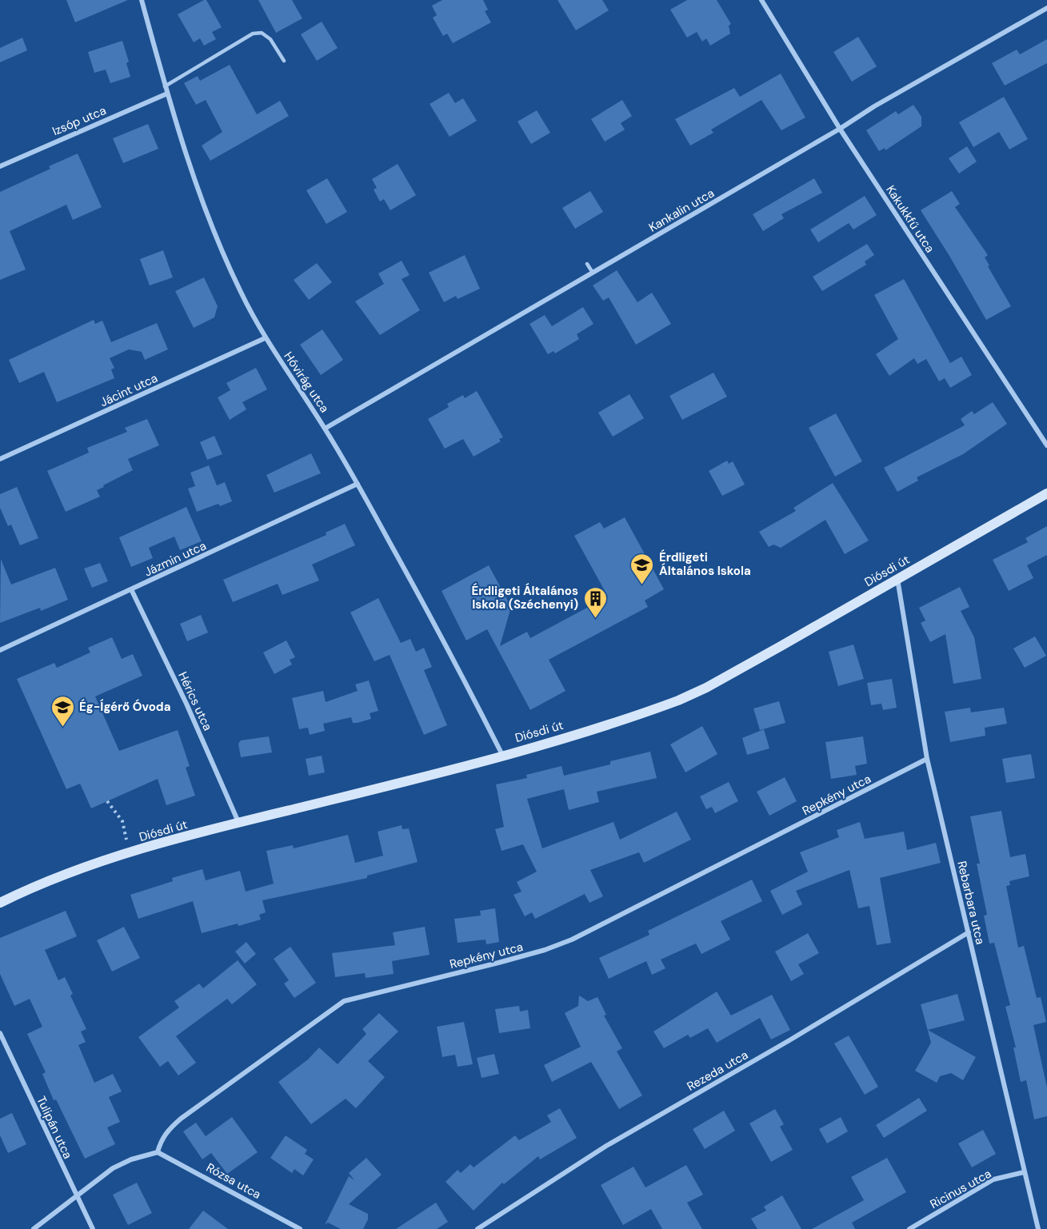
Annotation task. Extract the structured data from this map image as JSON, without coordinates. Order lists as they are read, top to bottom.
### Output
{
  "streets": {
    "main road": ["Diósdi út"],
    "street": [
      "Izsóp utca",
      "Kankalin utca",
      "Kakukkfű utca",
      "Hóvirág utca",
      "Jácint utca",
      "Jázmin utca",
      "Hérics utca",
      "Repkény utca",
      "Rebarbara utca",
      "Rezeda utca",
      "Tulipán utca",
      "Rózsa utca",
      "Ricinus utca"
    ]
  },
  "crossings": [
    ["Izsóp utca", "Hóvirág utca"],
    ["Kankalin utca", "Kakukkfű utca"],
    ["Kankalin utca", "Hóvirág utca"],
    ["Hóvirág utca", "Jácint utca"],
    ["Hóvirág utca", "Jázmin utca"],
    ["Hóvirág utca", "Diósdi út"],
    ["Jázmin utca", "Hérics utca"],
    ["Diósdi út", "Hérics utca"],
    ["Diósdi út", "Rebarbara utca"],
    ["Repkény utca", "Rebarbara utca"],
    ["Repkény utca", "Rózsa utca"],
    ["Rebarbara utca", "Rezeda utca"],
    ["Rebarbara utca", "Ricinus utca"]
  ],
  "places": {
    "school or university": ["Érdligeti Általános Iskola", "Ég-Ígérő Óvoda"],
    "building": ["Érdligeti Általános Iskola (Széchenyi)"]
  }
}
